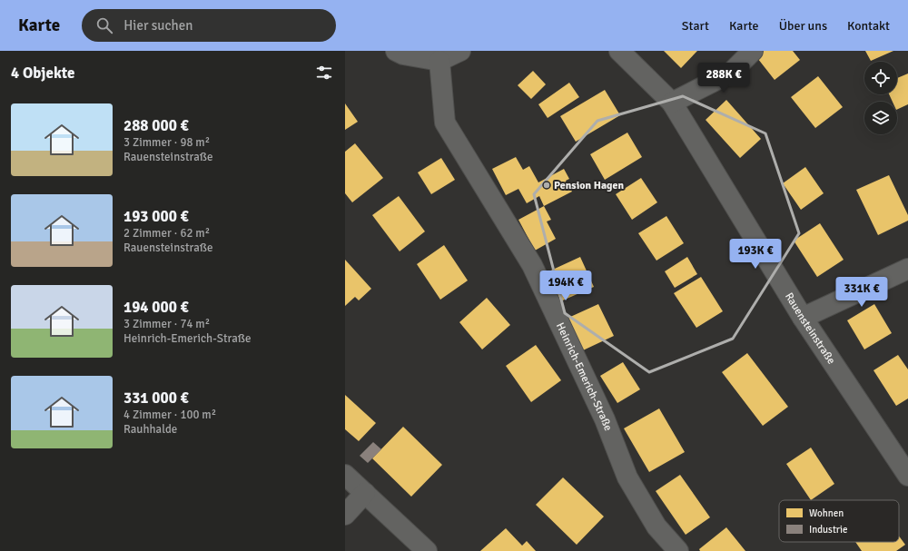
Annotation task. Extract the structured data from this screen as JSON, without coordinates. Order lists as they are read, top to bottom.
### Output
{
  "streets": {
    "street": ["Rauensteinstraße", "Heinrich-Emerich-Straße"]
  },
  "places": ["Pension Hagen"],
  "legend": ["Wohnen", "Industrie"],
  "page": {
    "header": "Karte",
    "search": "Hier suchen",
    "nav": [
      "Start",
      "Karte",
      "Über uns",
      "Kontakt"
    ],
    "heading": "4 Objekte",
    "price": [
      "288K €",
      "193K €",
      "194K €",
      "331K €"
    ],
    "list": [
      {
        "name": "288 000 €",
        "note": "3 Zimmer · 98 m² · Rauensteinstraße"
      },
      {
        "name": "193 000 €",
        "note": "2 Zimmer · 62 m² · Rauensteinstraße"
      },
      {
        "name": "194 000 €",
        "note": "3 Zimmer · 74 m² · Heinrich-Emerich-Straße"
      },
      {
        "name": "331 000 €",
        "note": "4 Zimmer · 100 m² · Rauhhalde"
      }
    ]
  }
}
